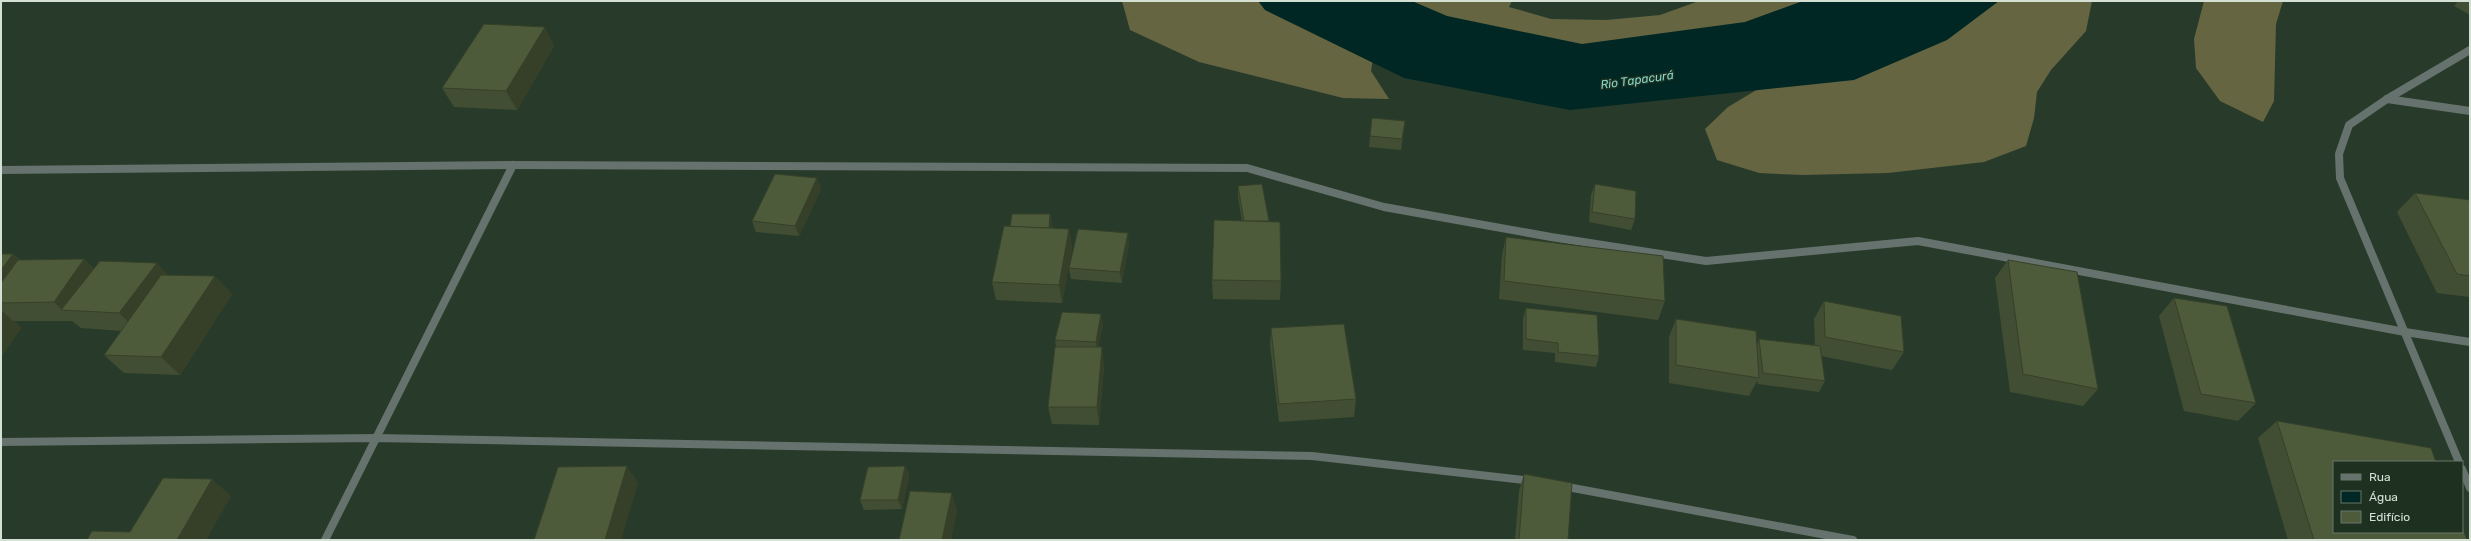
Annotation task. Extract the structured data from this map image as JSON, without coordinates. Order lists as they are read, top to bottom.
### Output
{
  "water": ["Rio Tapacurá"],
  "legend": ["Rua", "Água", "Edifício"]
}
